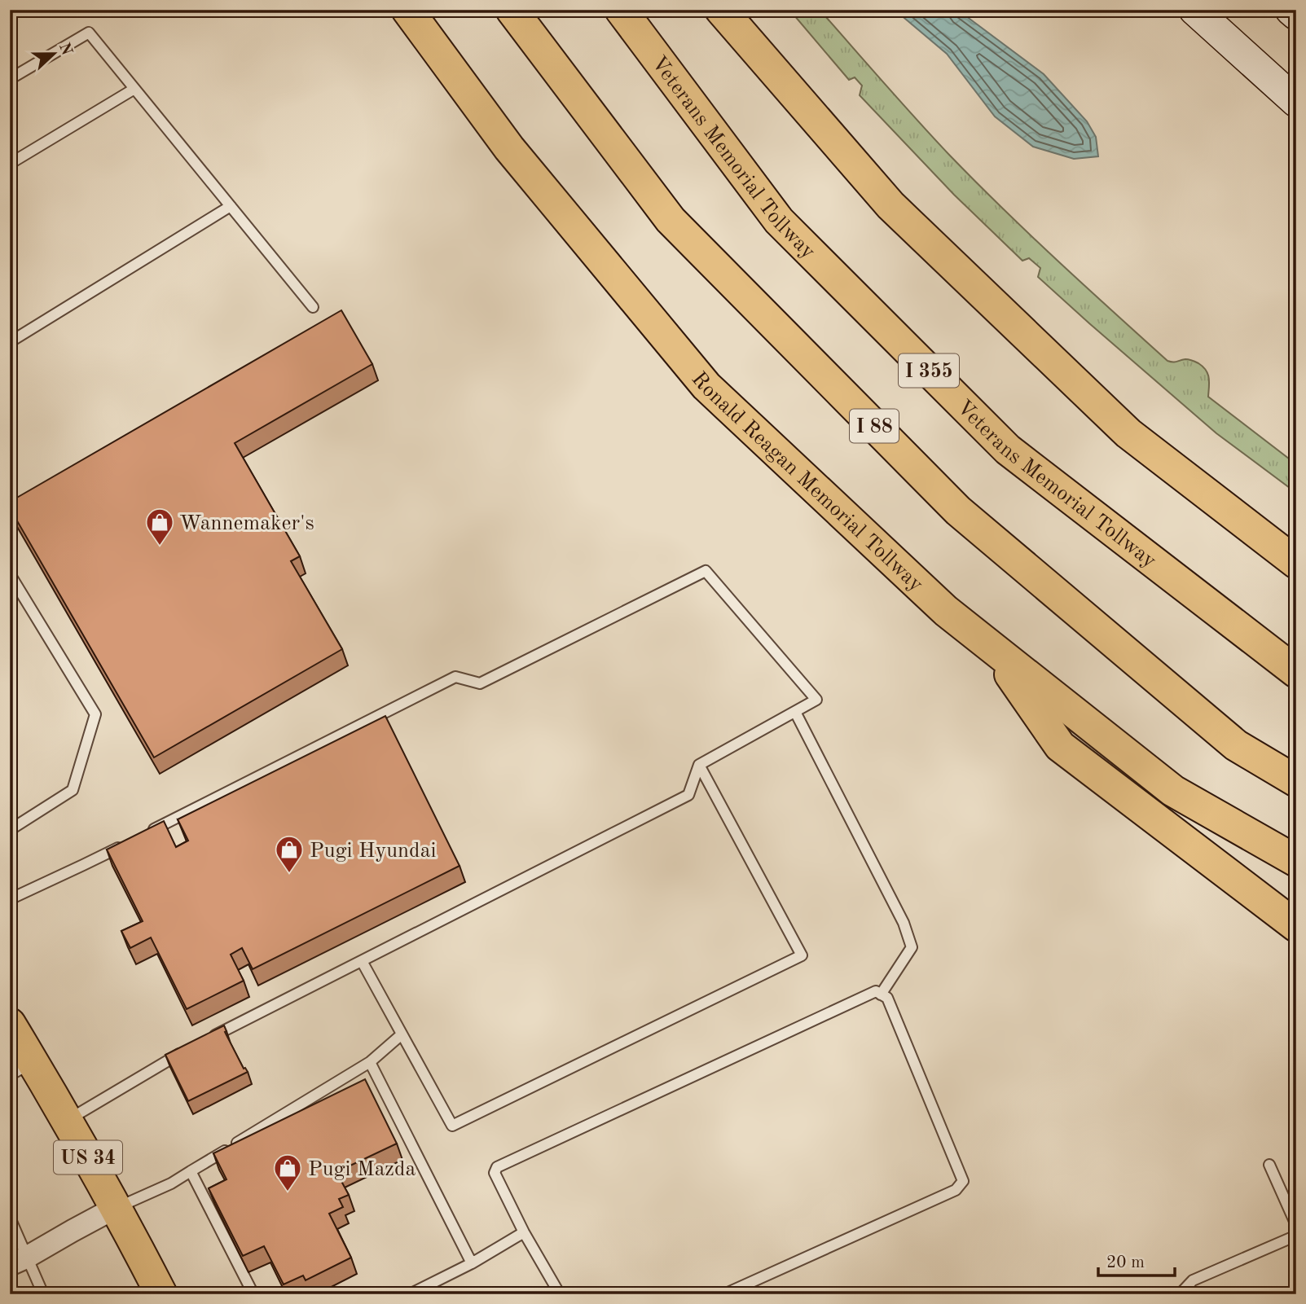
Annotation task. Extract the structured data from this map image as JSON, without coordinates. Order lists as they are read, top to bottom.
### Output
{
  "streets": {
    "main road": [
      "Veterans Memorial Tollway",
      "I 355",
      "I 88",
      "Ronald Reagan Memorial Tollway",
      "US 34"
    ]
  },
  "places": {
    "shop": ["Wannemaker's", "Pugi Hyundai", "Pugi Mazda"]
  },
  "scale_bar": "20 m",
  "north": "right"
}
